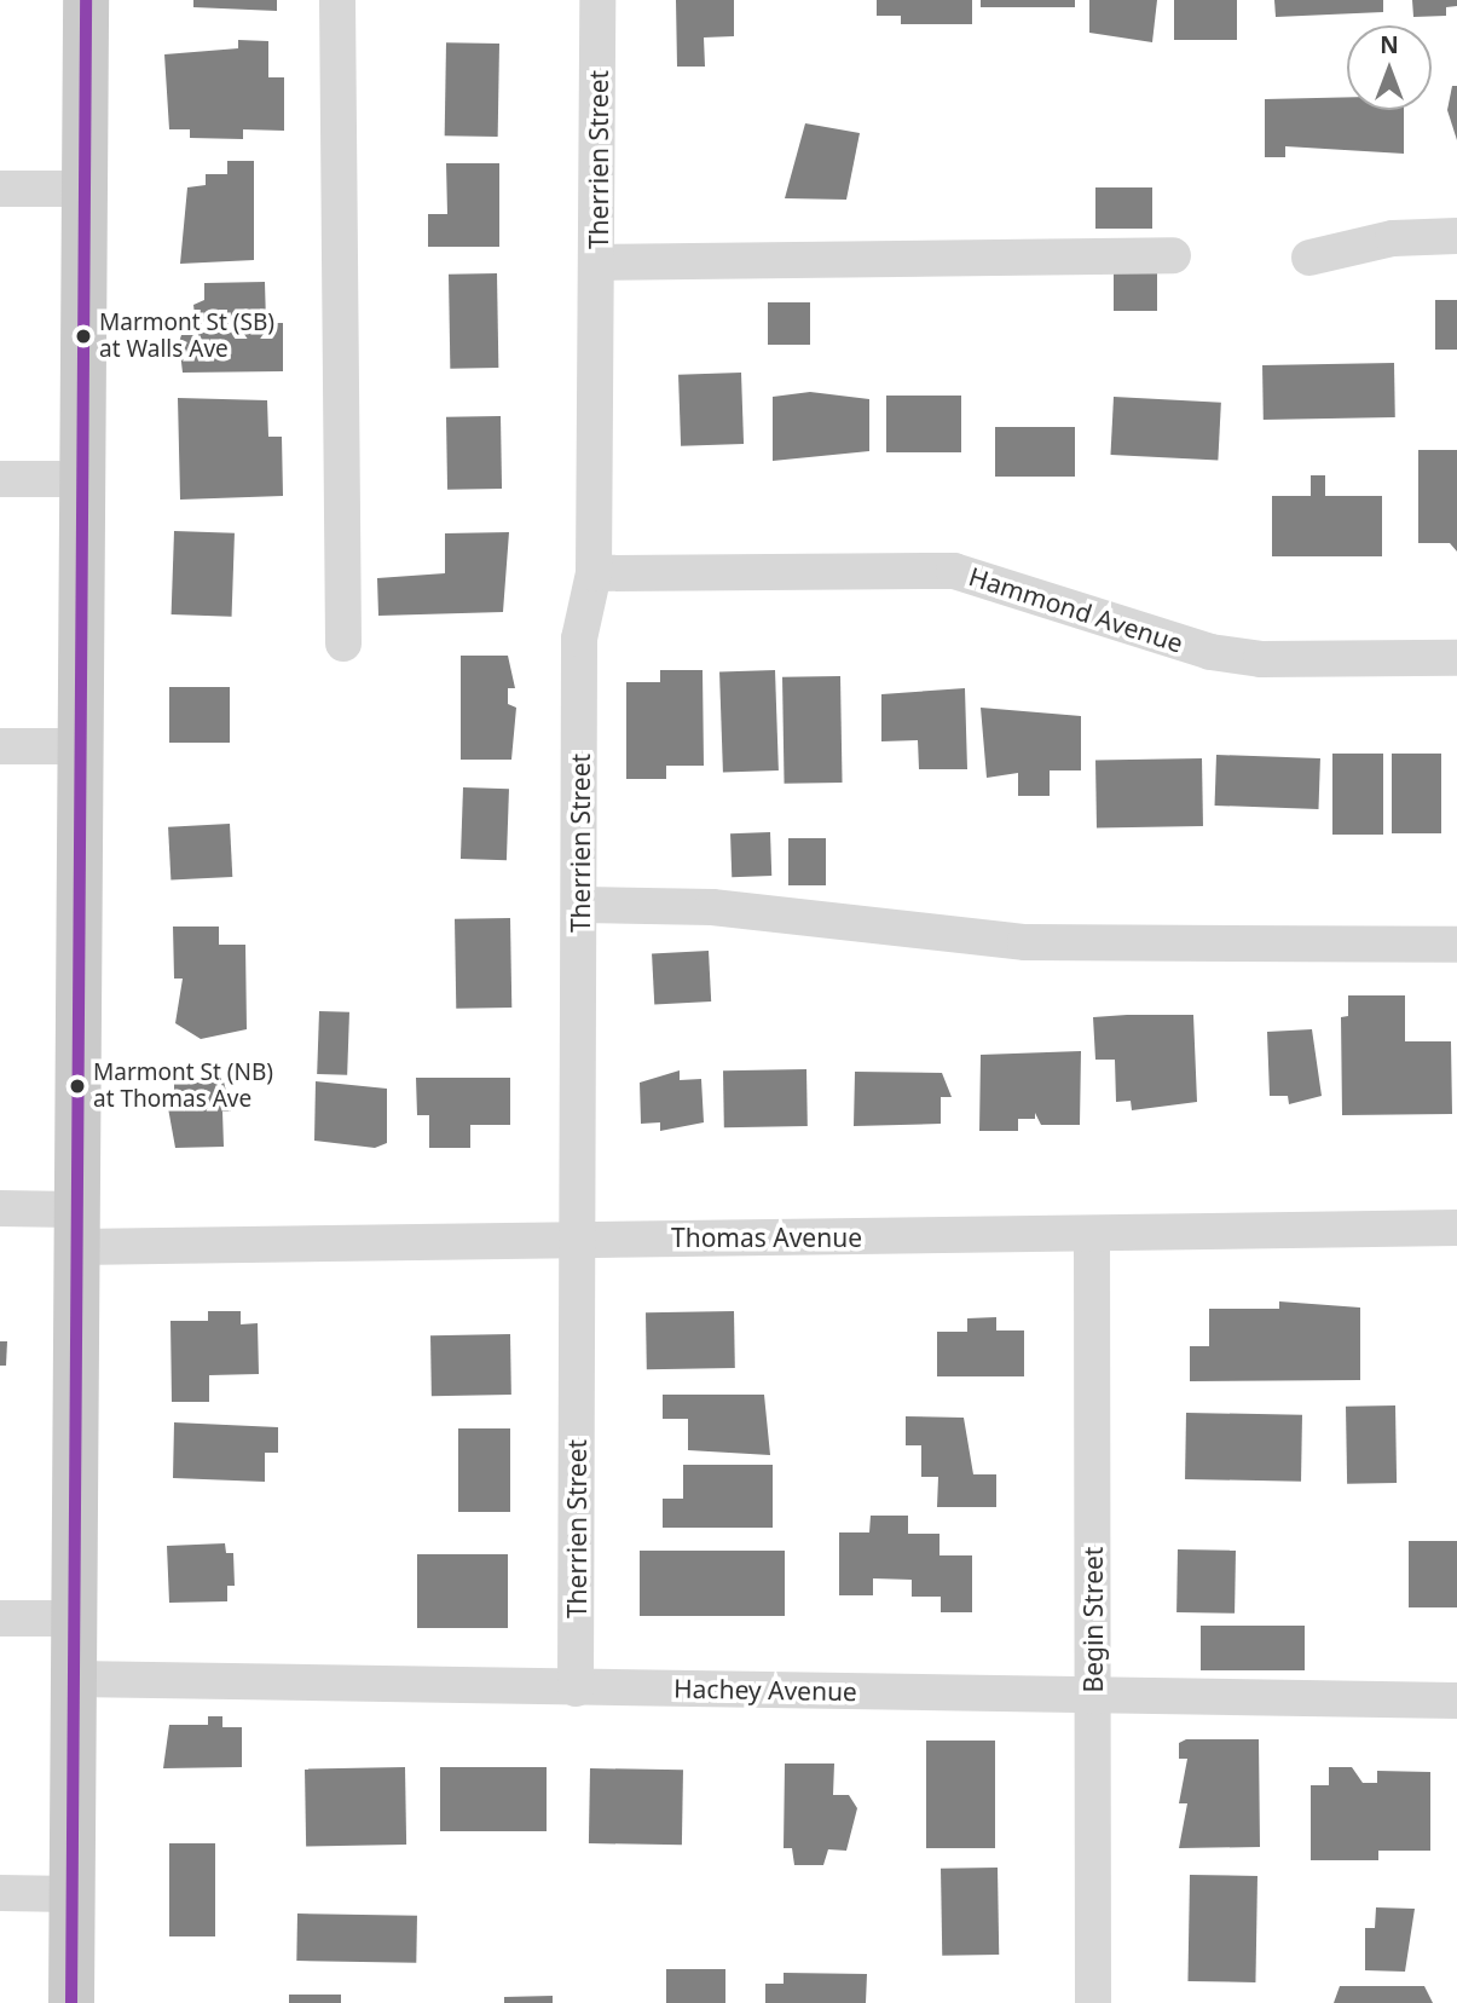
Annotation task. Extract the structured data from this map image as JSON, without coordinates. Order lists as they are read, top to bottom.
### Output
{
  "streets": {
    "street": [
      "Therrien Street",
      "Hammond Avenue",
      "Thomas Avenue",
      "Begin Street",
      "Hachey Avenue"
    ]
  },
  "crossings": [
    ["Therrien Street", "Hammond Avenue"],
    ["Therrien Street", "Thomas Avenue"],
    ["Therrien Street", "Hachey Avenue"],
    ["Thomas Avenue", "Begin Street"],
    ["Begin Street", "Hachey Avenue"]
  ],
  "places": ["Marmont St (SB) at Walls Ave", "Marmont St (NB) at Thomas Ave"],
  "north": "top"
}
